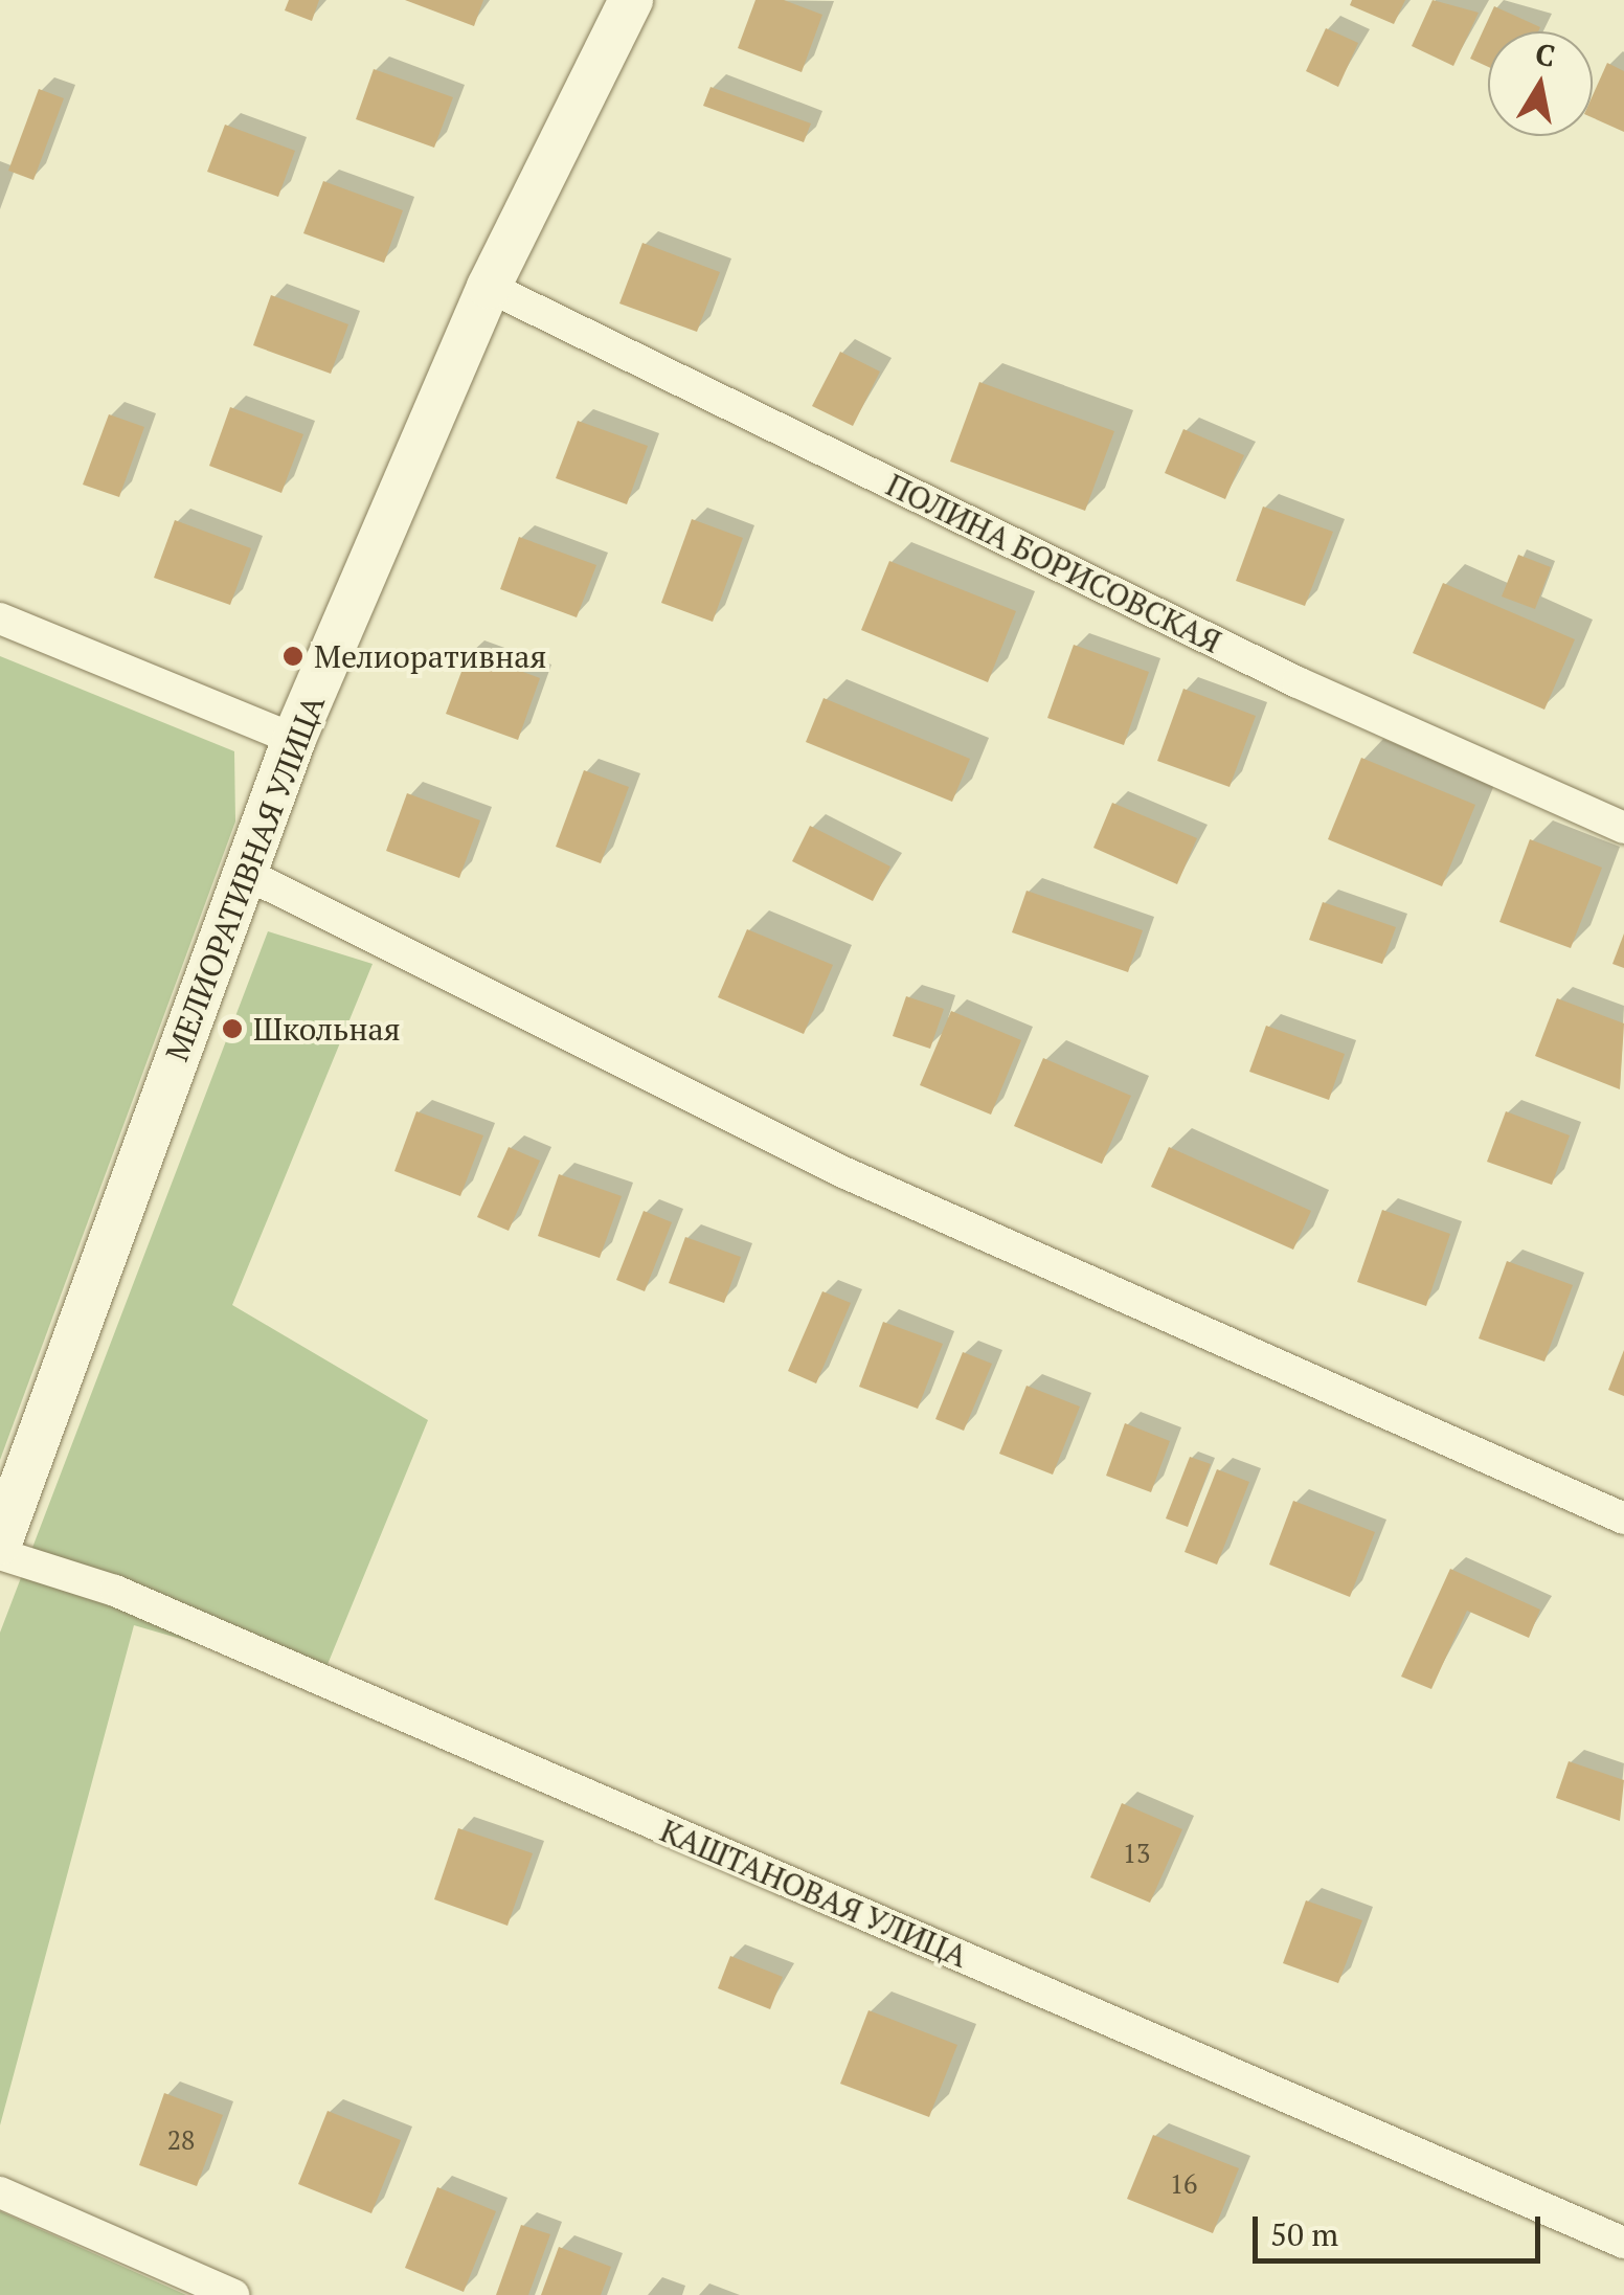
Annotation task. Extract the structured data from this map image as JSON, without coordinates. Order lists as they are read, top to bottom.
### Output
{
  "streets": {
    "street": ["ПОЛИНА БОРИСОВСКАЯ", "МЕЛИОРАТИВНАЯ УЛИЦА", "КАШТАНОВАЯ УЛИЦА"]
  },
  "crossings": [
    ["ПОЛИНА БОРИСОВСКАЯ", "МЕЛИОРАТИВНАЯ УЛИЦА"]
  ],
  "places": ["Мелиоративная", "Школьная"],
  "house_numbers": ["13", "28", "16"],
  "scale_bar": "50 m",
  "north": "top"
}
